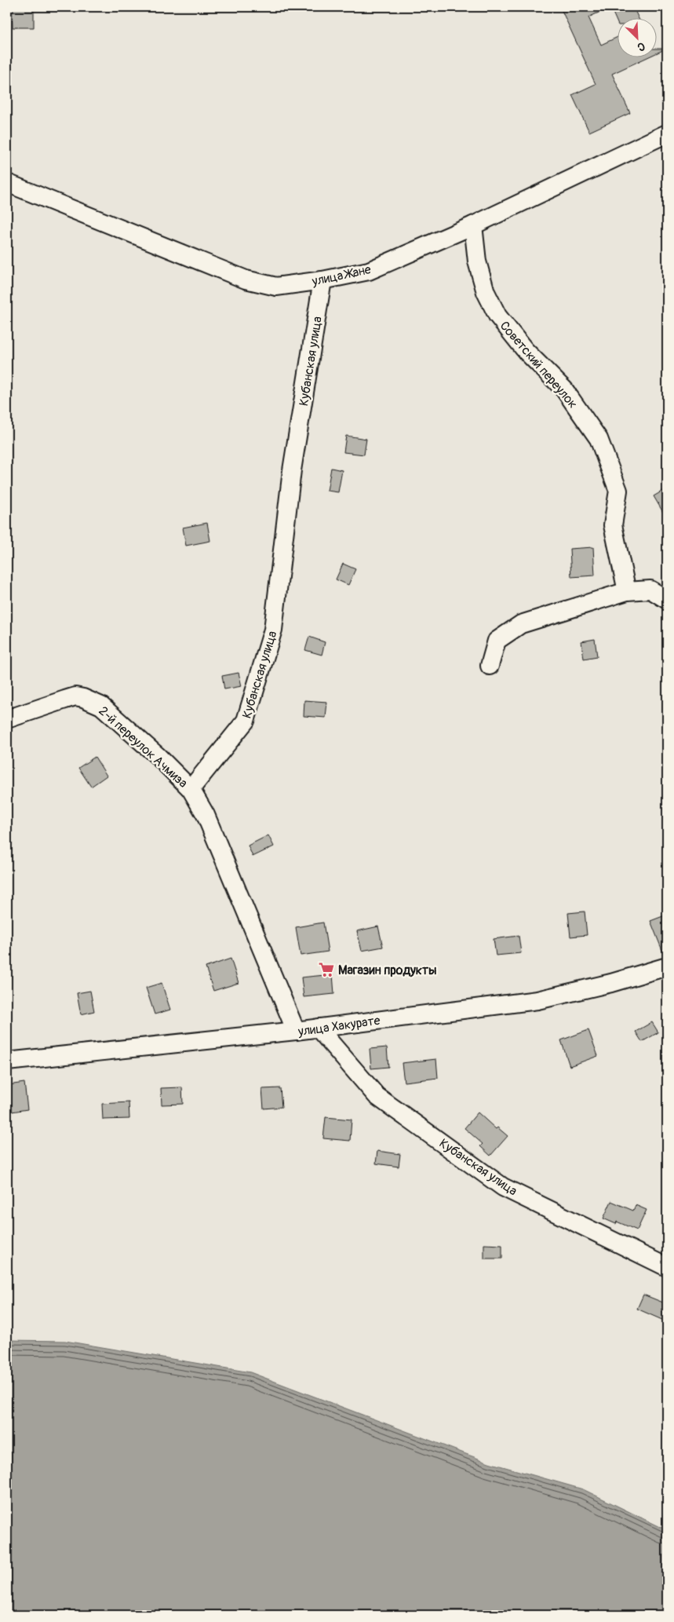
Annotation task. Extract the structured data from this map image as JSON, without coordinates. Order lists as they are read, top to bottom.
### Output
{
  "streets": {
    "street": [
      "улица Жане",
      "Кубанская улица",
      "Советский переулок",
      "2-й переулок Ачмиза",
      "улица Хакурате"
    ]
  },
  "crossings": [
    ["улица Жане", "Кубанская улица"],
    ["улица Жане", "Советский переулок"],
    ["Кубанская улица", "2-й переулок Ачмиза"],
    ["Кубанская улица", "улица Хакурате"]
  ],
  "places": {
    "supermarket": ["Магазин продукты"]
  },
  "north": "bottom right"
}
